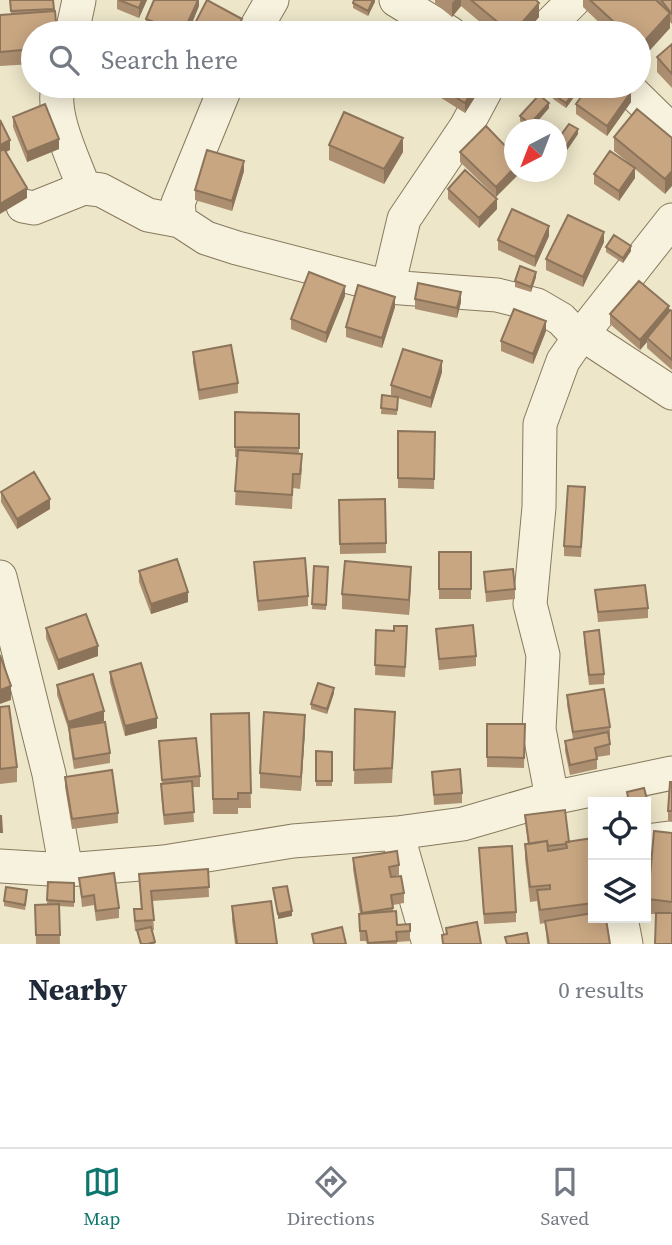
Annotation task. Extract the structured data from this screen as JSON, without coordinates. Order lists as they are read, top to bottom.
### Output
{
  "north": "bottom left",
  "page": {
    "search": "Search here",
    "heading": ["Nearby", "0 results"],
    "nav": ["Map", "Directions", "Saved"]
  }
}
